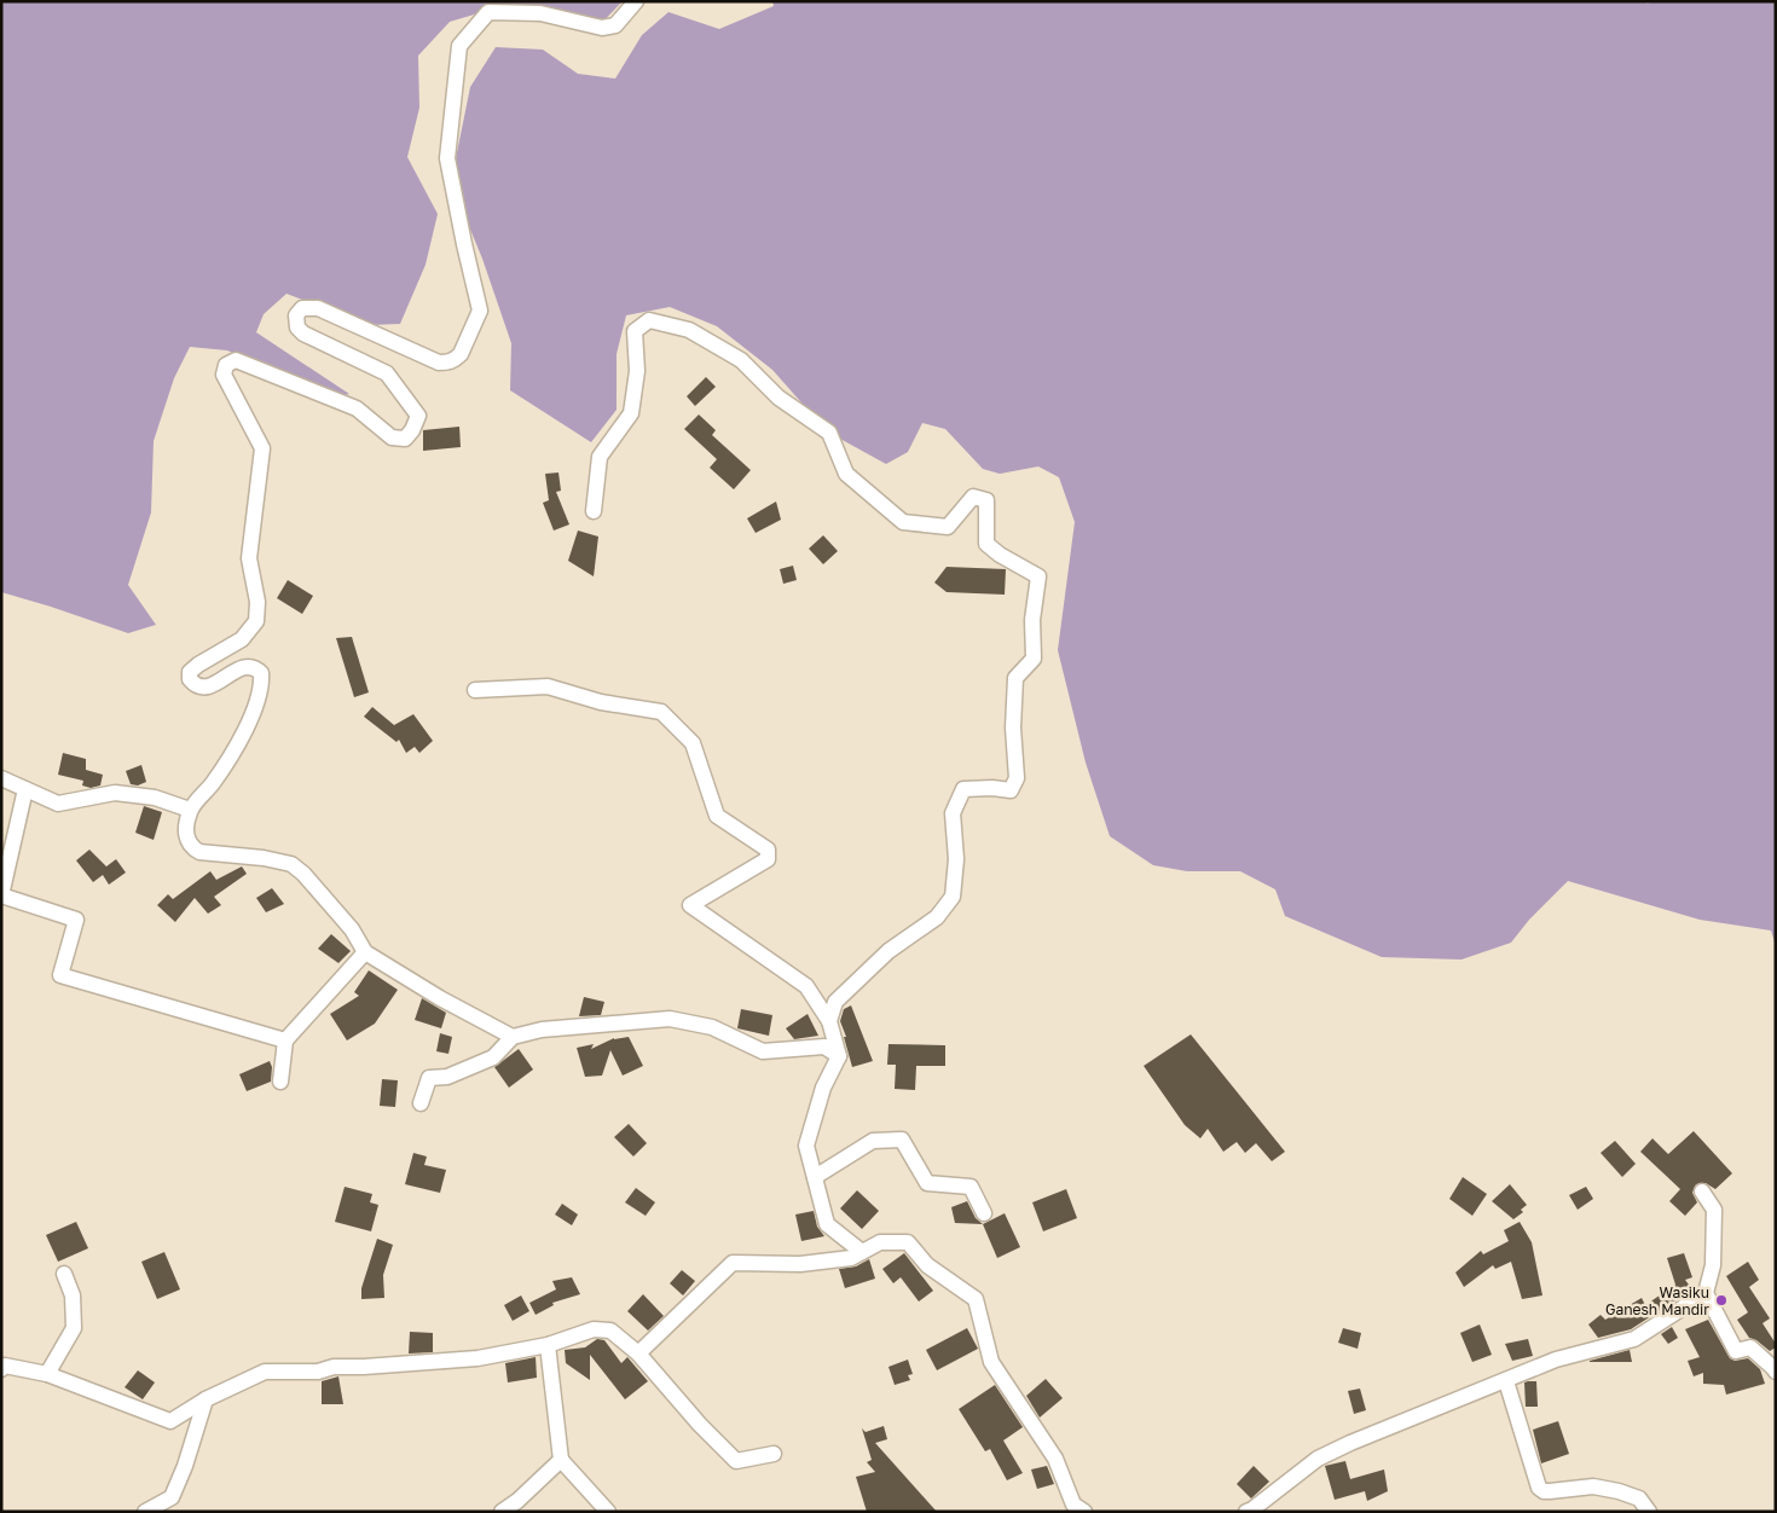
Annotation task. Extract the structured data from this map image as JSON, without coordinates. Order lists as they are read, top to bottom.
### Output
{
  "places": ["Wasiku Ganesh Mandir"]
}
